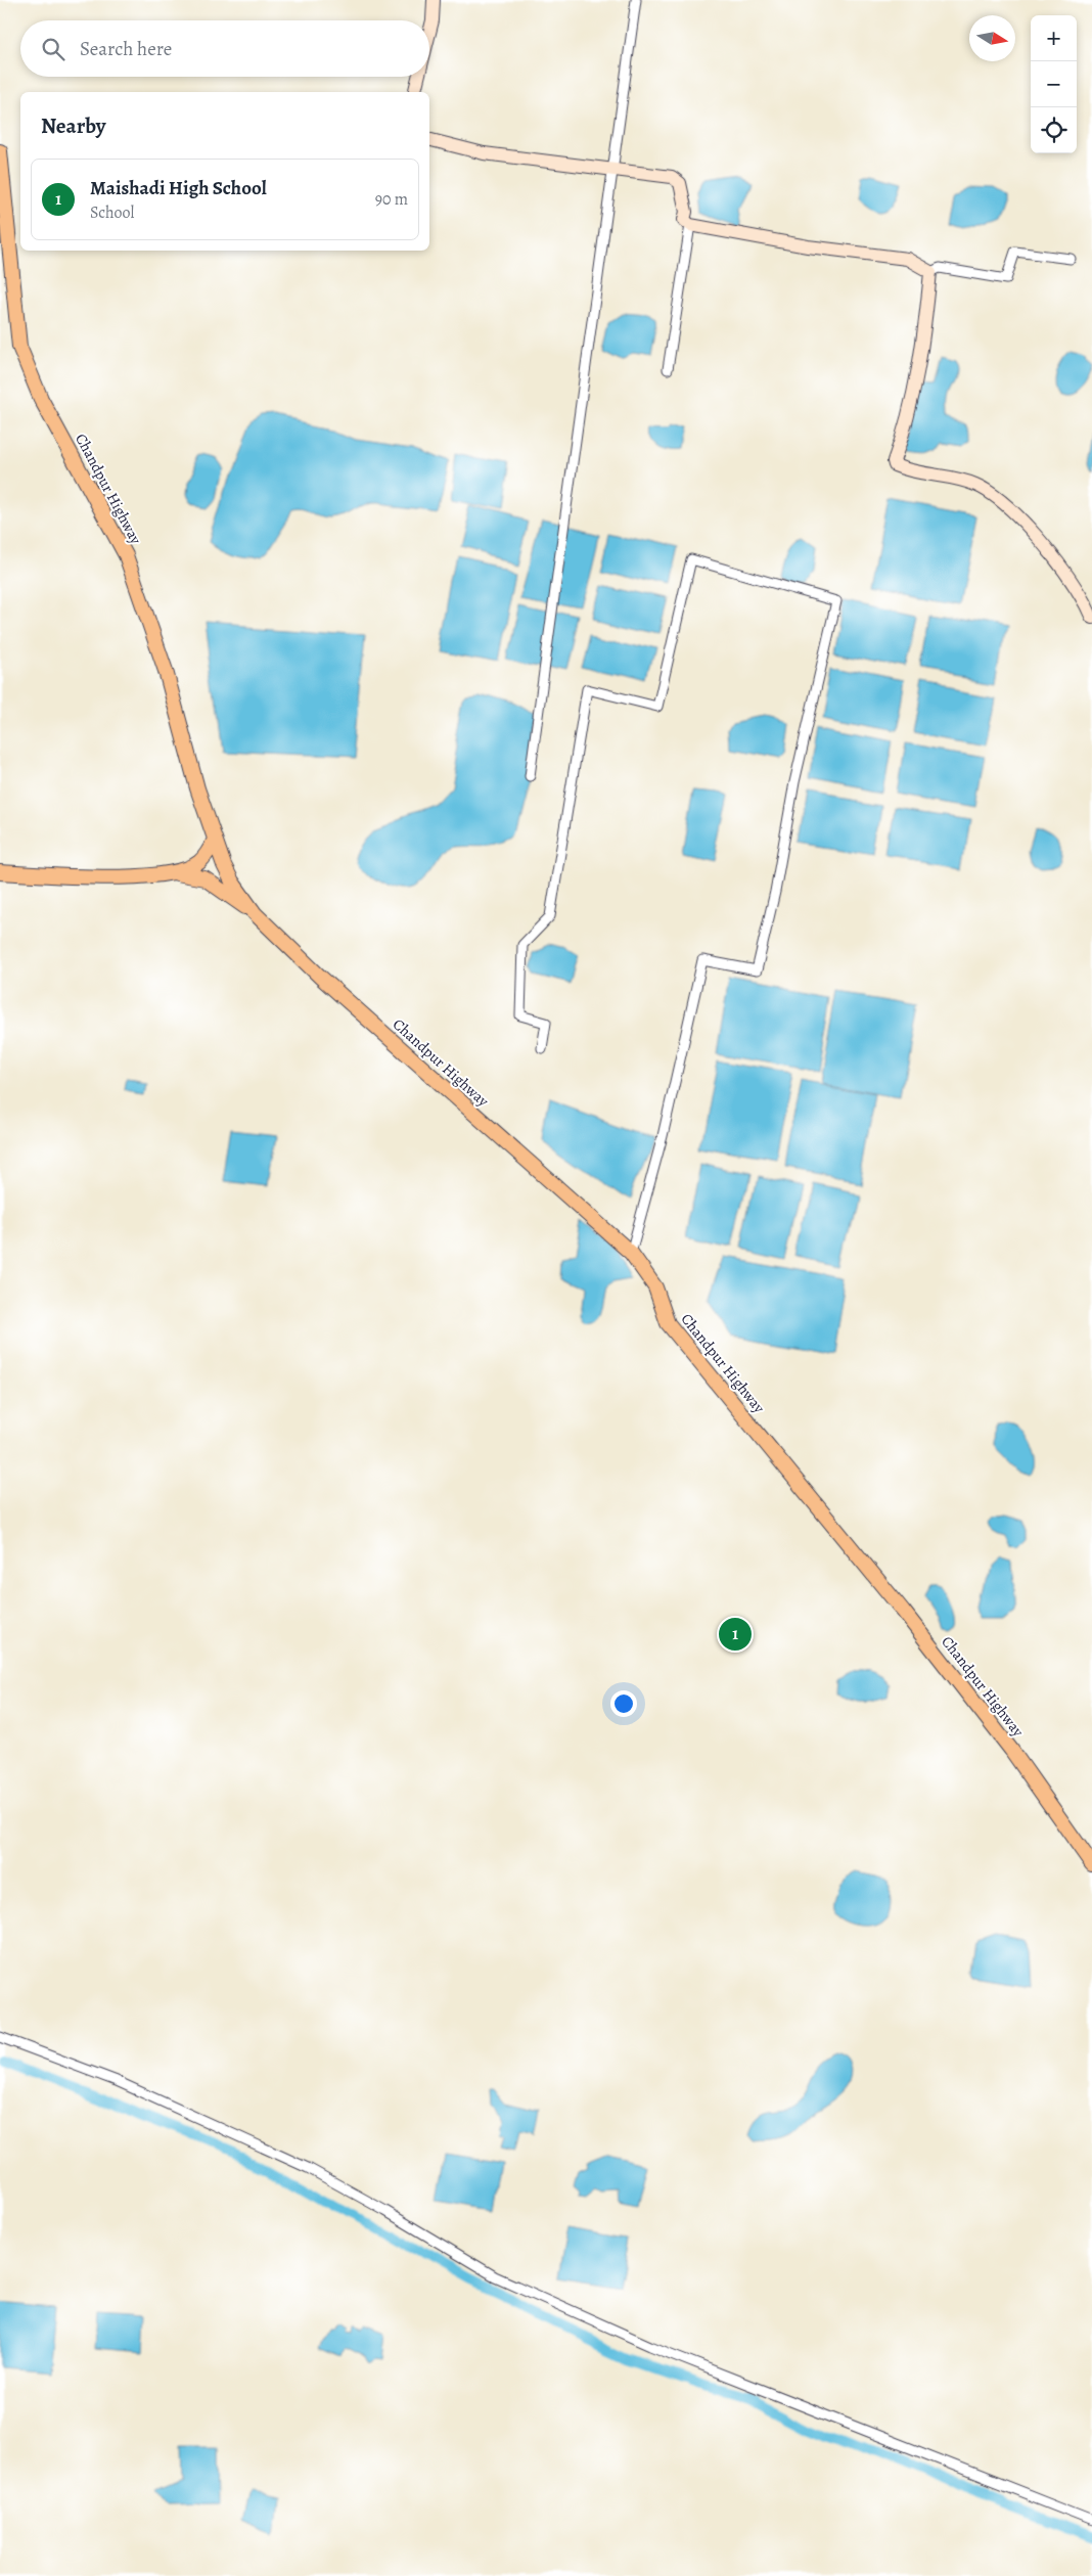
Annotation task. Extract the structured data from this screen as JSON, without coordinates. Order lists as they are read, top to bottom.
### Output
{
  "streets": {
    "main road": ["Chandpur Highway"]
  },
  "north": "right",
  "page": {
    "map_buttons": ["+", "−"],
    "search": "Search here",
    "heading": "Nearby",
    "list": [
      {
        "mark": "1",
        "name": "Maishadi High School",
        "note": "School",
        "value": "90 m"
      }
    ],
    "pins": "1"
  }
}
